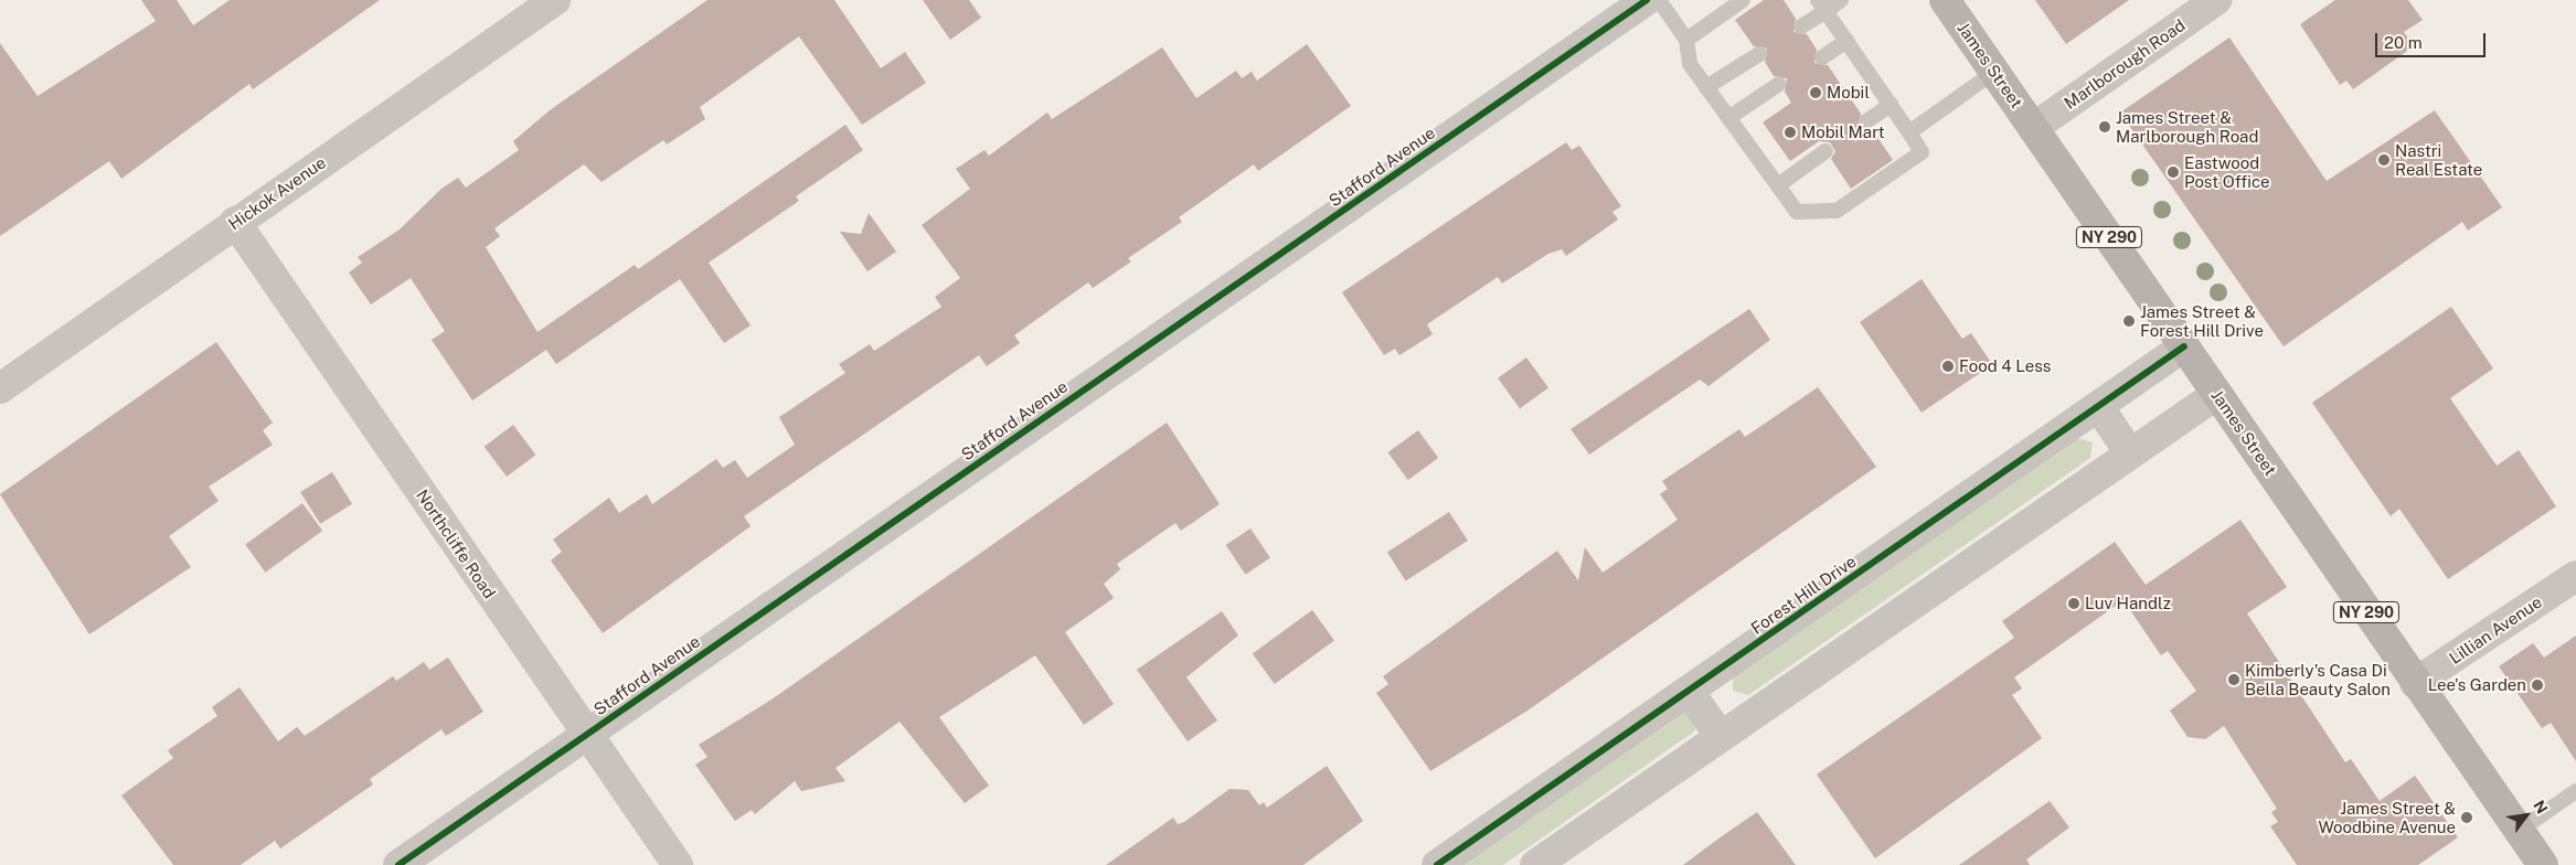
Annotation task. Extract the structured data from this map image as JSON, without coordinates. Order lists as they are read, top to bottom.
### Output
{
  "streets": {
    "main road": ["James Street", "NY 290"],
    "street": [
      "Marlborough Road",
      "Stafford Avenue",
      "Hickok Avenue",
      "Northcliffe Road",
      "Forest Hill Drive",
      "Lillian Avenue"
    ]
  },
  "crossings": [
    ["Marlborough Road", "James Street"],
    ["James Street", "Forest Hill Drive"],
    ["James Street", "Lillian Avenue"],
    ["Stafford Avenue", "Northcliffe Road"],
    ["Hickok Avenue", "Northcliffe Road"]
  ],
  "places": [
    "Mobil",
    "James Street & Marlborough Road",
    "Mobil Mart",
    "Nastri Real Estate",
    "Eastwood Post Office",
    "James Street & Forest Hill Drive",
    "Food 4 Less",
    "Luv Handlz",
    "Kimberly's Casa Di Bella Beauty Salon",
    "Lee's Garden",
    "James Street & Woodbine Avenue"
  ],
  "scale_bar": "20 m",
  "north": "top right"
}
